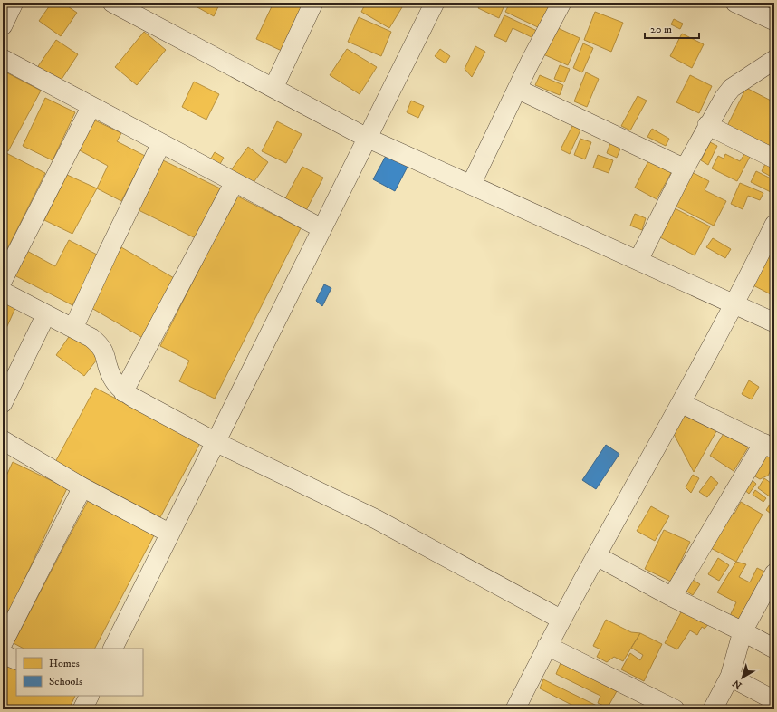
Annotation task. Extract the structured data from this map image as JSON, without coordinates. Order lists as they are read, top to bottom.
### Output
{
  "legend": ["Homes", "Schools"],
  "scale_bar": "20 m",
  "north": "bottom left"
}
